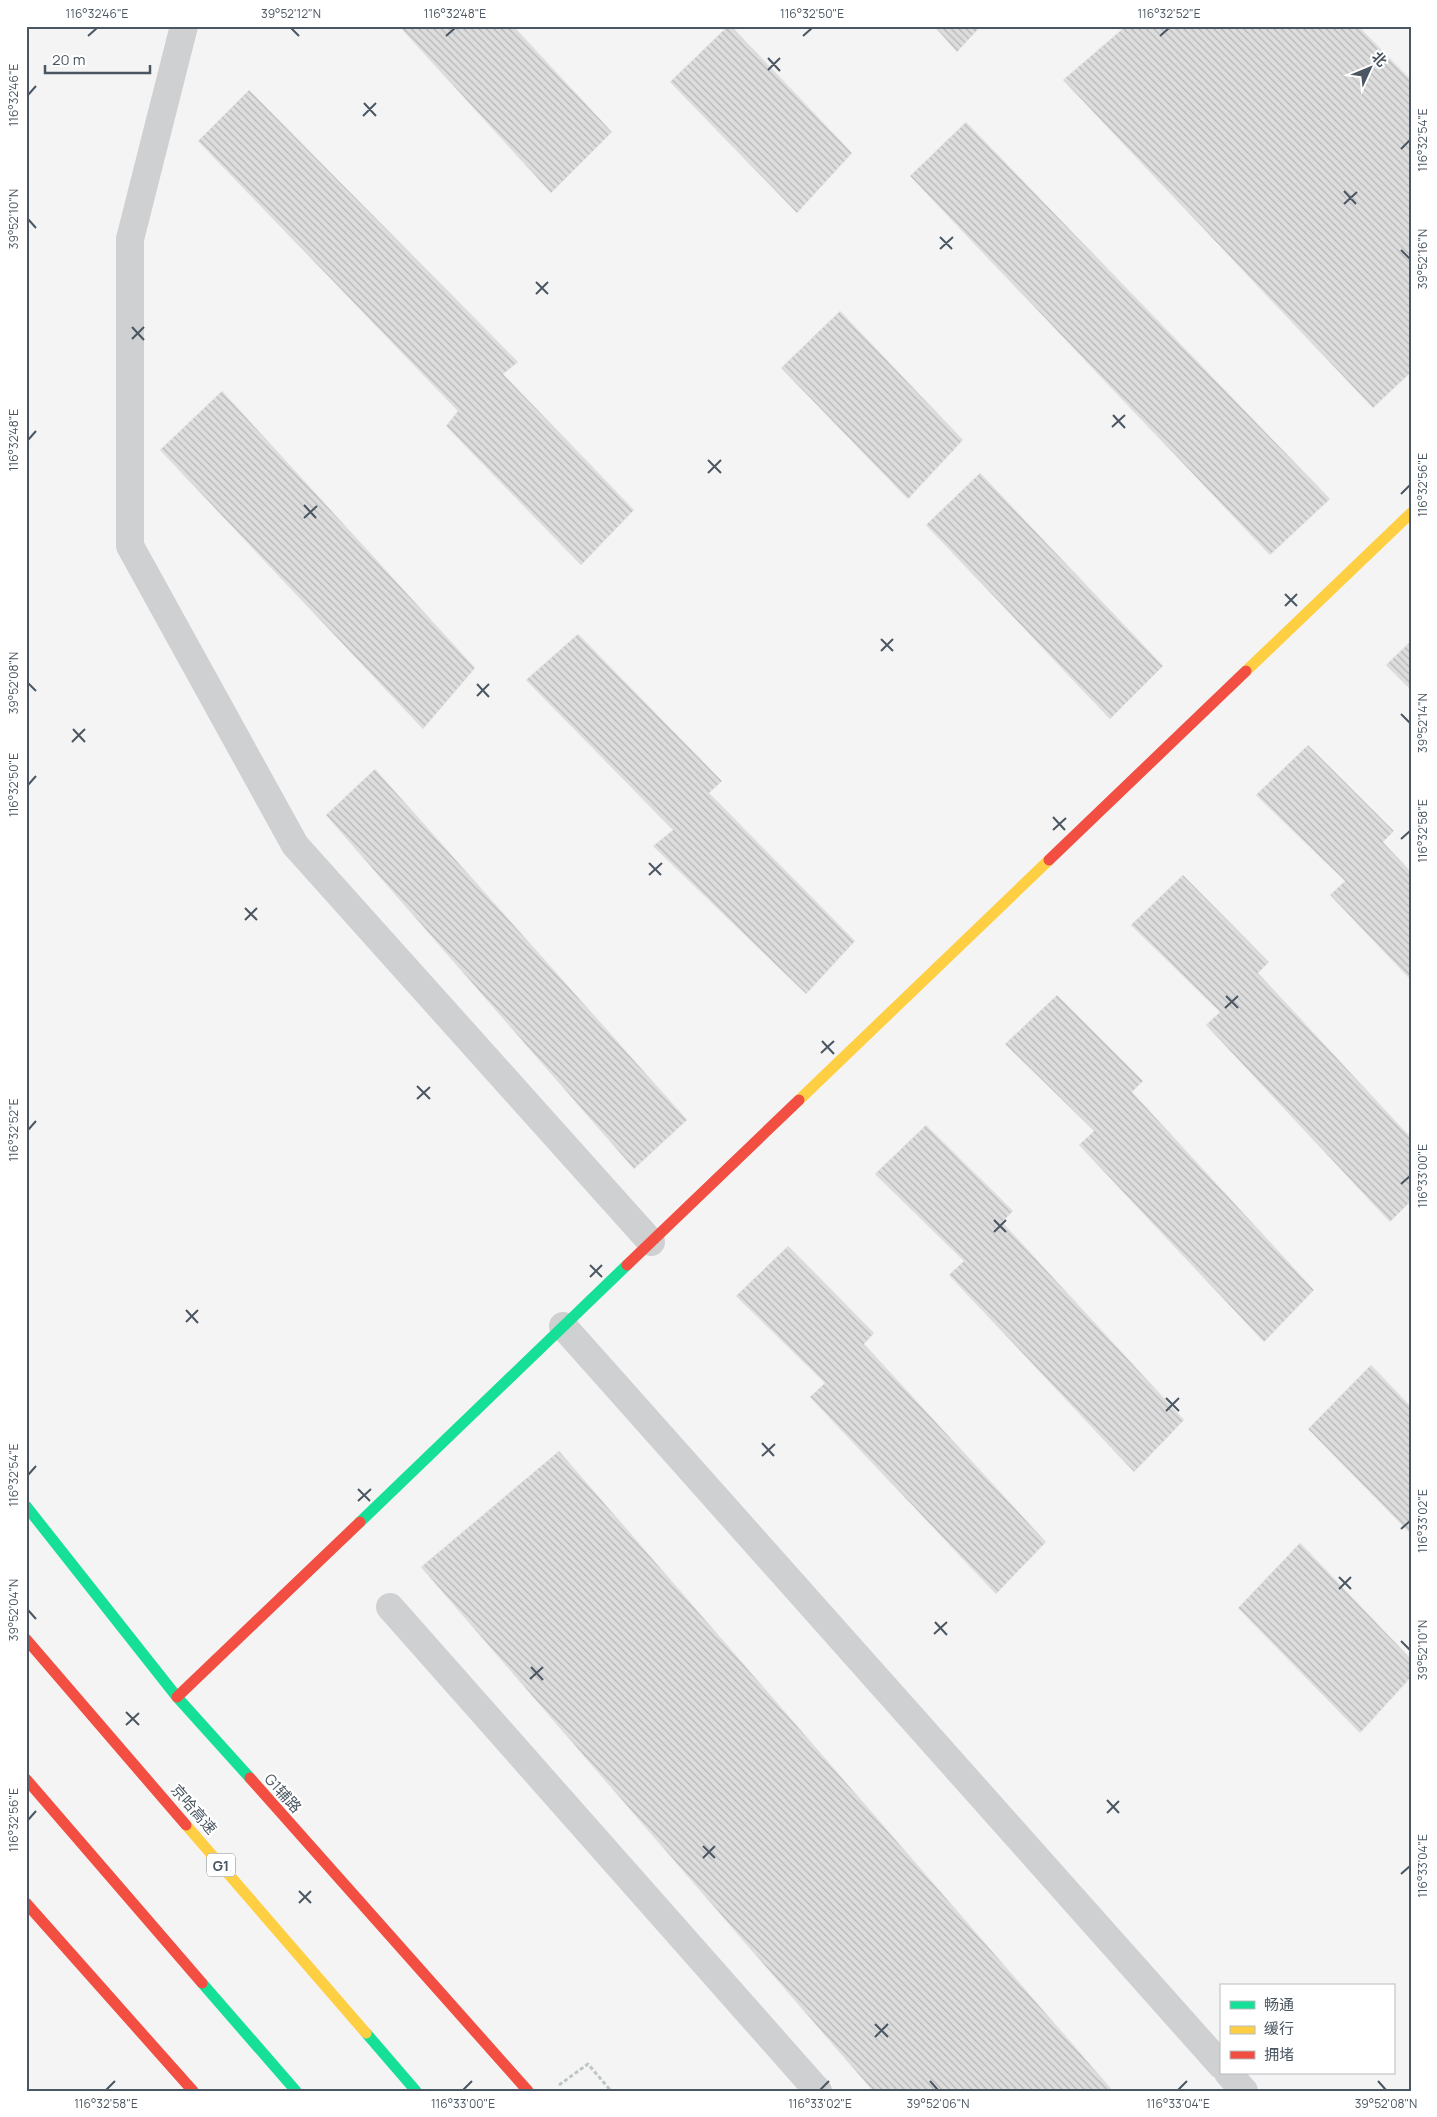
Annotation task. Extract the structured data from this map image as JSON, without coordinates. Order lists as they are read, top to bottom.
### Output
{
  "streets": {
    "main road": ["G1辅路", "京哈高速", "G1"]
  },
  "legend": ["畅通", "缓行", "拥堵"],
  "scale_bar": "20 m",
  "north": "top right",
  "coordinates": [
    "116°32'46\"E",
    "39°52'12\"N",
    "116°32'48\"E",
    "116°32'50\"E",
    "116°32'52\"E",
    "116°32'54\"E",
    "39°52'10\"N",
    "39°52'16\"N",
    "116°32'56\"E",
    "39°52'08\"N",
    "39°52'14\"N",
    "116°32'58\"E",
    "116°33'00\"E",
    "116°33'02\"E",
    "39°52'04\"N",
    "116°33'04\"E",
    "39°52'06\"N"
  ]
}
